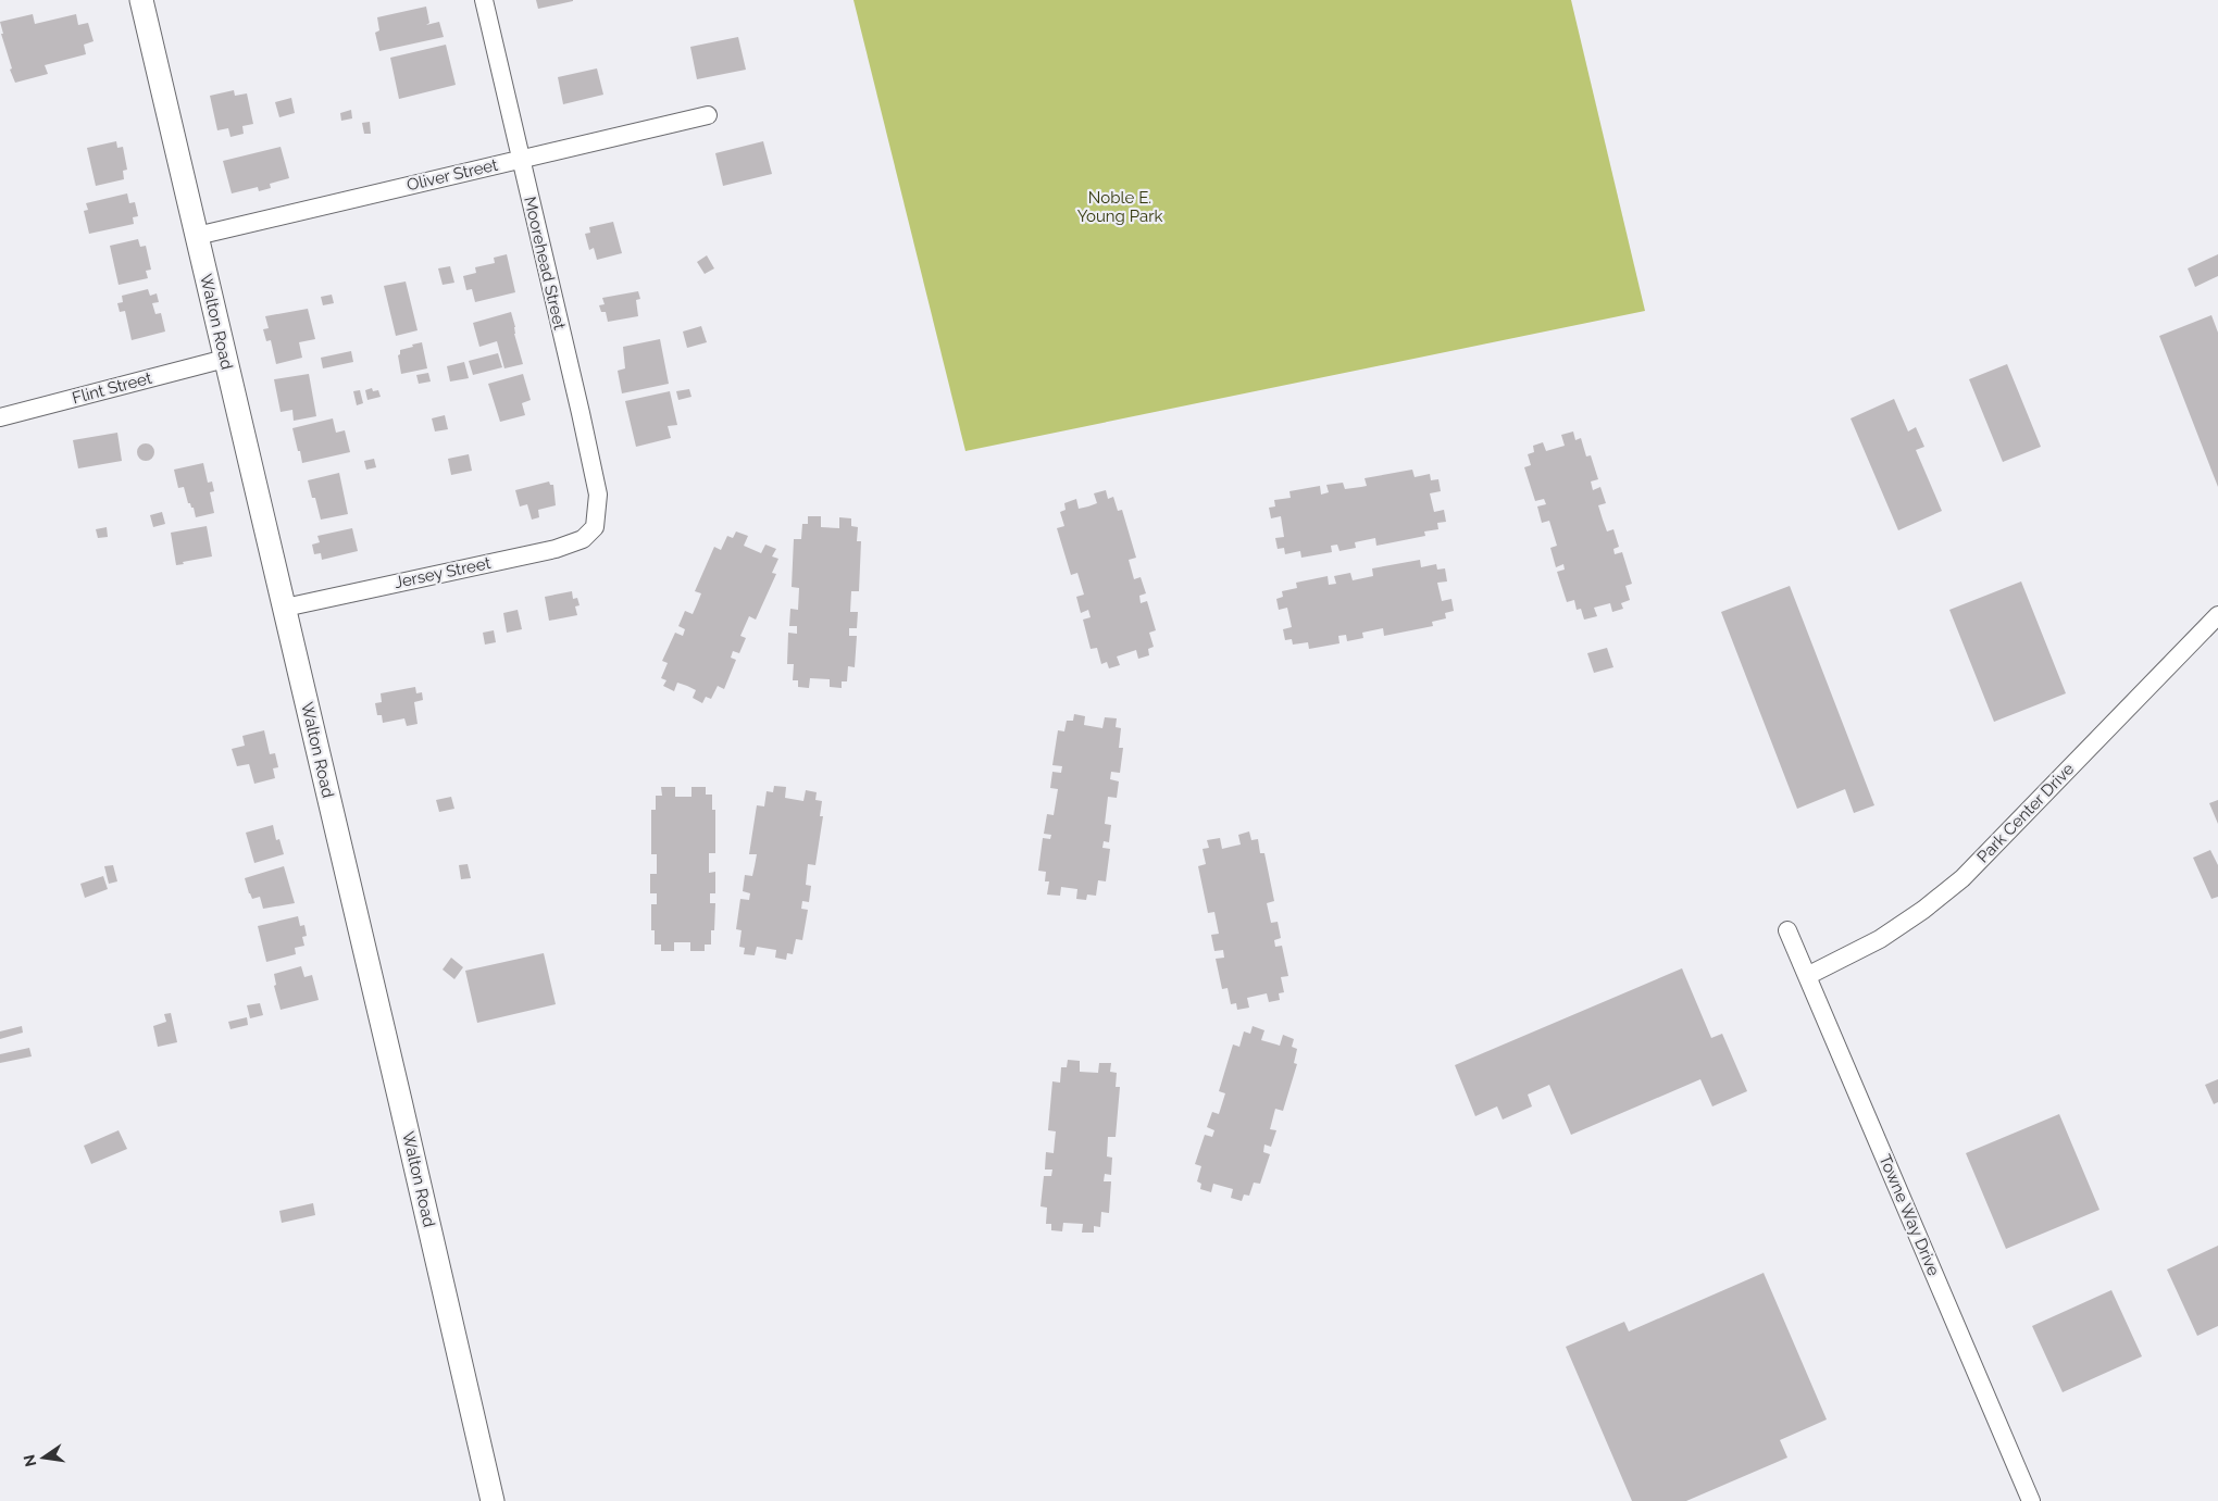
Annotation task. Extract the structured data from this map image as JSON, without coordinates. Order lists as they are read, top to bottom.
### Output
{
  "streets": {
    "street": [
      "Oliver Street",
      "Moorehead Street",
      "Walton Road",
      "Flint Street",
      "Jersey Street",
      "Park Center Drive",
      "Towne Way Drive"
    ]
  },
  "crossings": [
    ["Oliver Street", "Moorehead Street"],
    ["Oliver Street", "Walton Road"],
    ["Moorehead Street", "Jersey Street"],
    ["Walton Road", "Flint Street"],
    ["Walton Road", "Jersey Street"],
    ["Park Center Drive", "Towne Way Drive"]
  ],
  "parks": ["Noble E. Young Park"],
  "north": "left"
}
